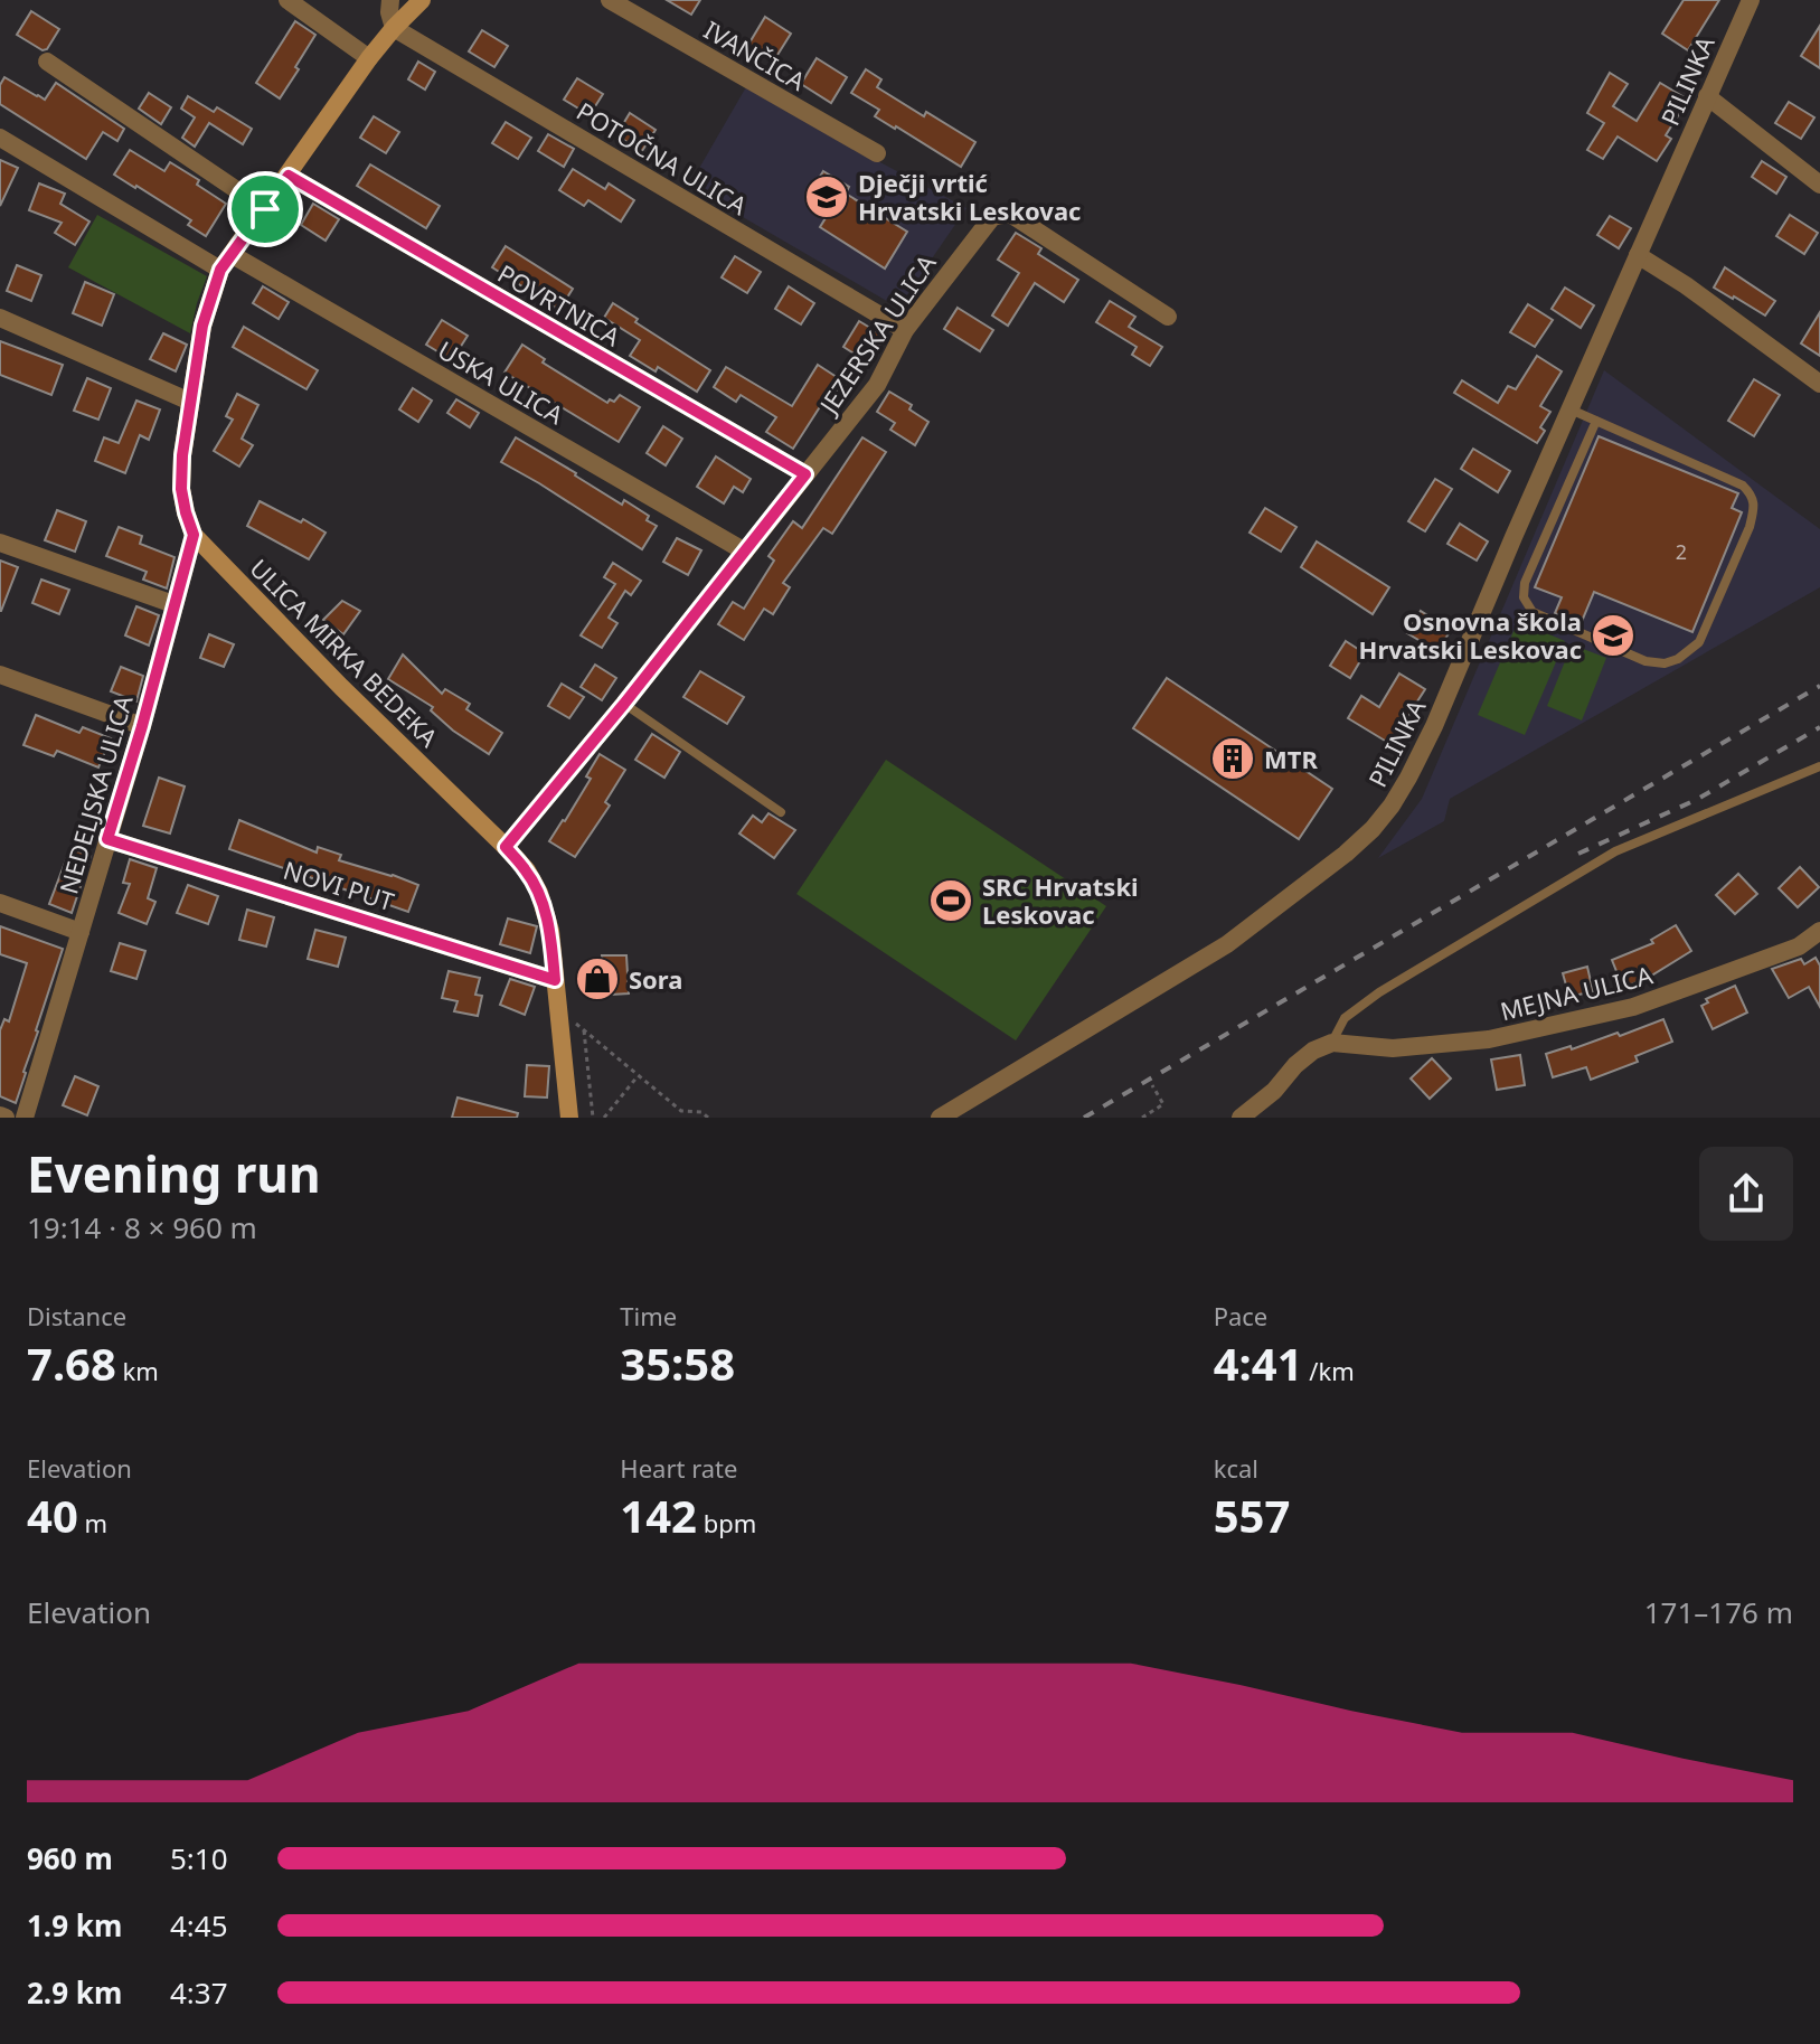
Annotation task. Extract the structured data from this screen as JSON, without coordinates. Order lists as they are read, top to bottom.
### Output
{
  "streets": {
    "main road": ["ULICA MIRKA BEDEKA"],
    "street": [
      "IVANČICA",
      "PILINKA",
      "POTOČNA ULICA",
      "POVRTNICA",
      "JEZERSKA ULICA",
      "USKA ULICA",
      "NEDELJSKA ULICA",
      "NOVI PUT",
      "MEJNA ULICA"
    ]
  },
  "crossings": [
    ["POTOČNA ULICA", "JEZERSKA ULICA"],
    ["POTOČNA ULICA", "ULICA MIRKA BEDEKA"],
    ["POVRTNICA", "JEZERSKA ULICA"],
    ["POVRTNICA", "ULICA MIRKA BEDEKA"],
    ["JEZERSKA ULICA", "USKA ULICA"],
    ["JEZERSKA ULICA", "ULICA MIRKA BEDEKA"],
    ["USKA ULICA", "ULICA MIRKA BEDEKA"],
    ["ULICA MIRKA BEDEKA", "NEDELJSKA ULICA"],
    ["ULICA MIRKA BEDEKA", "NOVI PUT"],
    ["NEDELJSKA ULICA", "NOVI PUT"]
  ],
  "places": {
    "school or university": ["Dječji vrtić Hrvatski Leskovac", "Osnovna škola Hrvatski Leskovac"],
    "building": ["MTR"],
    "sports": ["SRC Hrvatski Leskovac"],
    "shop": ["Sora"]
  },
  "house_numbers": ["2"],
  "page": {
    "heading": ["Evening run", "19:14 · 8 × 960 m"],
    "stats": [
      ["Distance", "7.68 km"],
      ["Time", "35:58"],
      ["Pace", "4:41 /km"],
      ["Elevation", "40 m"],
      ["Heart rate", "142 bpm"],
      ["kcal", "557"]
    ],
    "chart": ["Elevation", "171–176 m"],
    "list": [
      {
        "name": "960 m",
        "note": "5:10"
      },
      {
        "name": "1.9 km",
        "note": "4:45"
      },
      {
        "name": "2.9 km",
        "note": "4:37"
      }
    ]
  }
}
